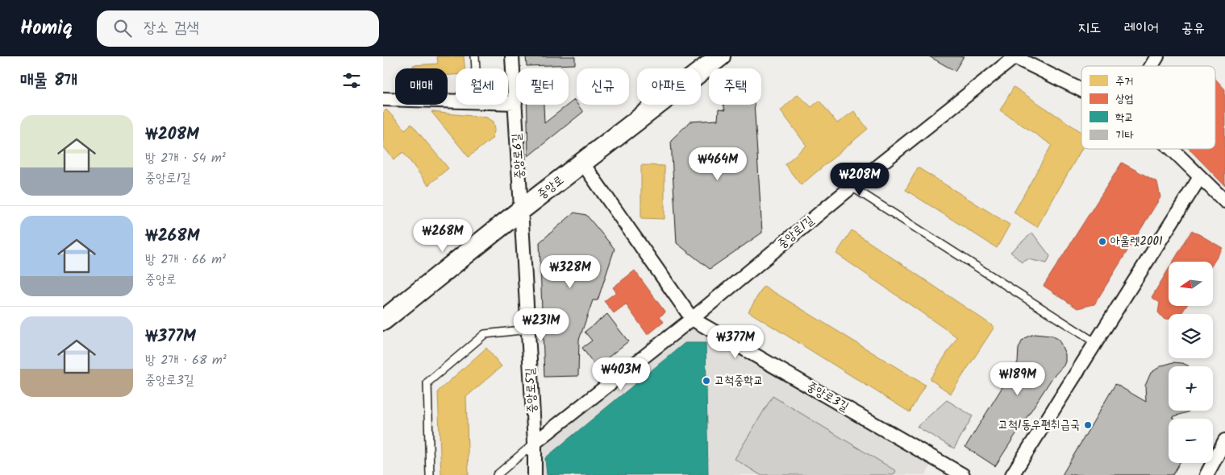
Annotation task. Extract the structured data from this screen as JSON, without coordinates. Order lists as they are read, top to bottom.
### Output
{
  "streets": {
    "main road": ["중앙로"],
    "street": [
      "중앙로6길",
      "중앙로1길",
      "중앙로5길",
      "중앙로3길"
    ]
  },
  "crossings": [
    ["중앙로6길", "중앙로"],
    ["중앙로6길", "중앙로5길"],
    ["중앙로", "중앙로5길"],
    ["중앙로", "중앙로3길"],
    ["중앙로1길", "중앙로3길"]
  ],
  "places": ["아울렛2001", "고척중학교", "고척1동우편취급국"],
  "legend": [
    "주거",
    "상업",
    "학교",
    "기타"
  ],
  "north": "left",
  "page": {
    "header": "Homiq",
    "search": "장소 검색",
    "nav": ["지도", "레이어", "공유"],
    "heading": "매물 8개",
    "chip": [
      "매매",
      "월세",
      "필터",
      "신규",
      "아파트",
      "주택"
    ],
    "list": [
      {
        "name": "₩208M",
        "note": "방 2개 · 54 m² · 중앙로1길"
      },
      {
        "name": "₩268M",
        "note": "방 2개 · 66 m² · 중앙로"
      },
      {
        "name": "₩377M",
        "note": "방 2개 · 68 m² · 중앙로3길"
      }
    ],
    "price": [
      "₩464M",
      "₩208M",
      "₩268M",
      "₩328M",
      "₩231M",
      "₩377M",
      "₩403M",
      "₩189M"
    ],
    "map_buttons": ["+", "−"]
  }
}
